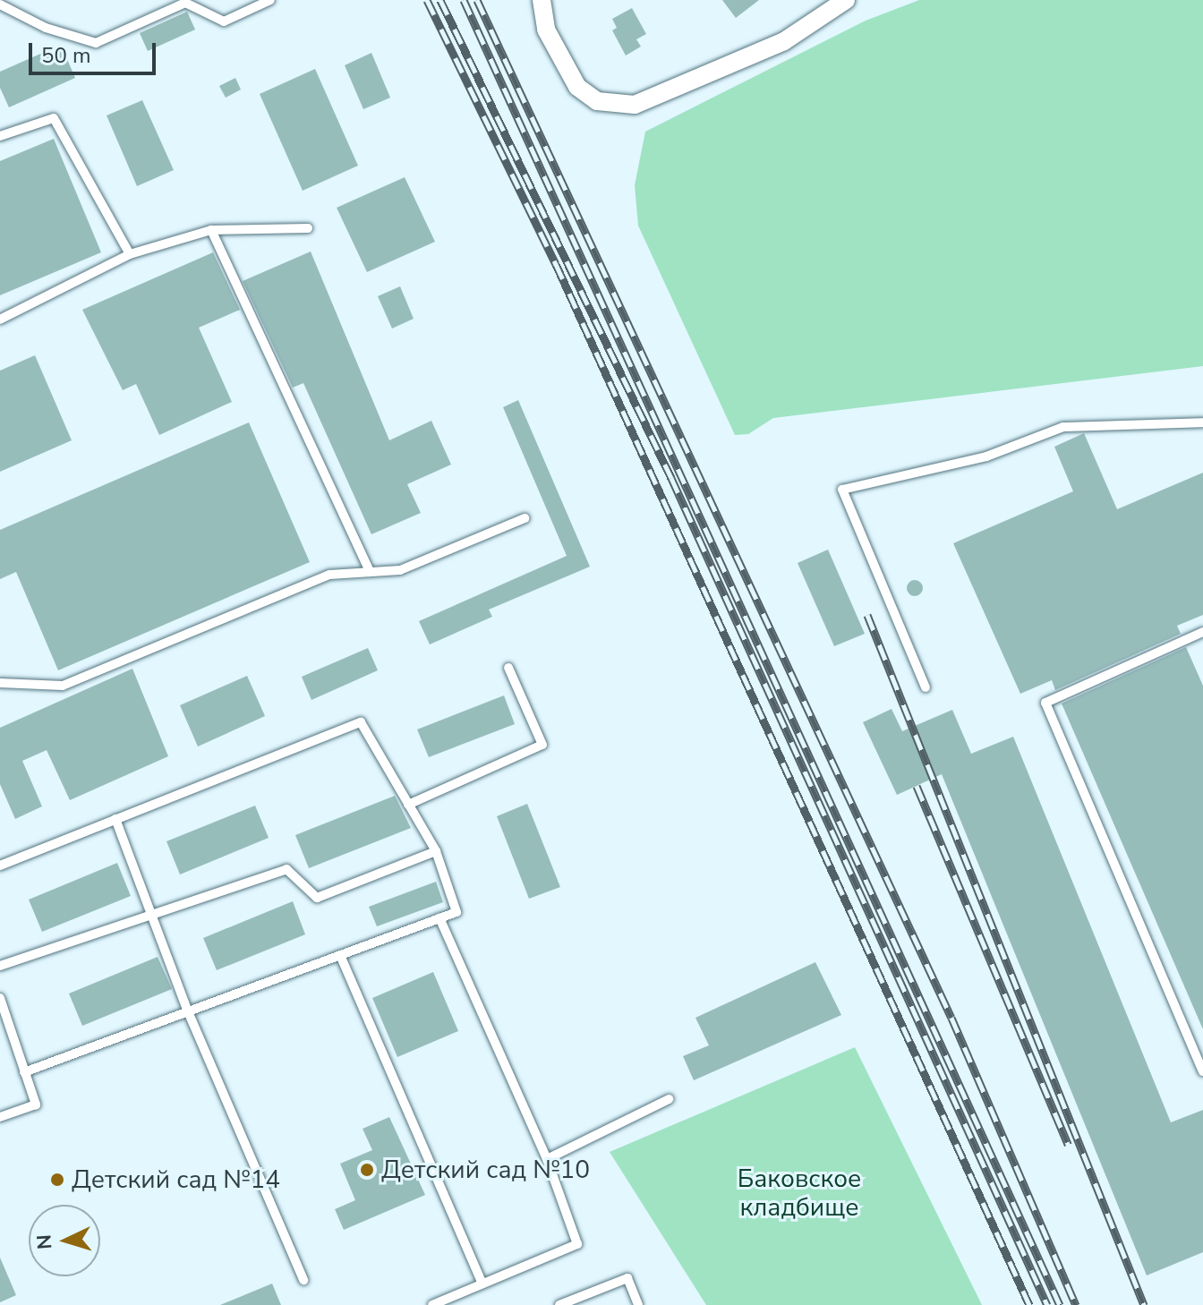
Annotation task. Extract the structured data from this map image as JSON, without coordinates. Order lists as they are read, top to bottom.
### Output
{
  "parks": ["Баковское кладбище"],
  "places": ["Детский сад №10", "Детский сад №14"],
  "scale_bar": "50 m",
  "north": "left"
}
